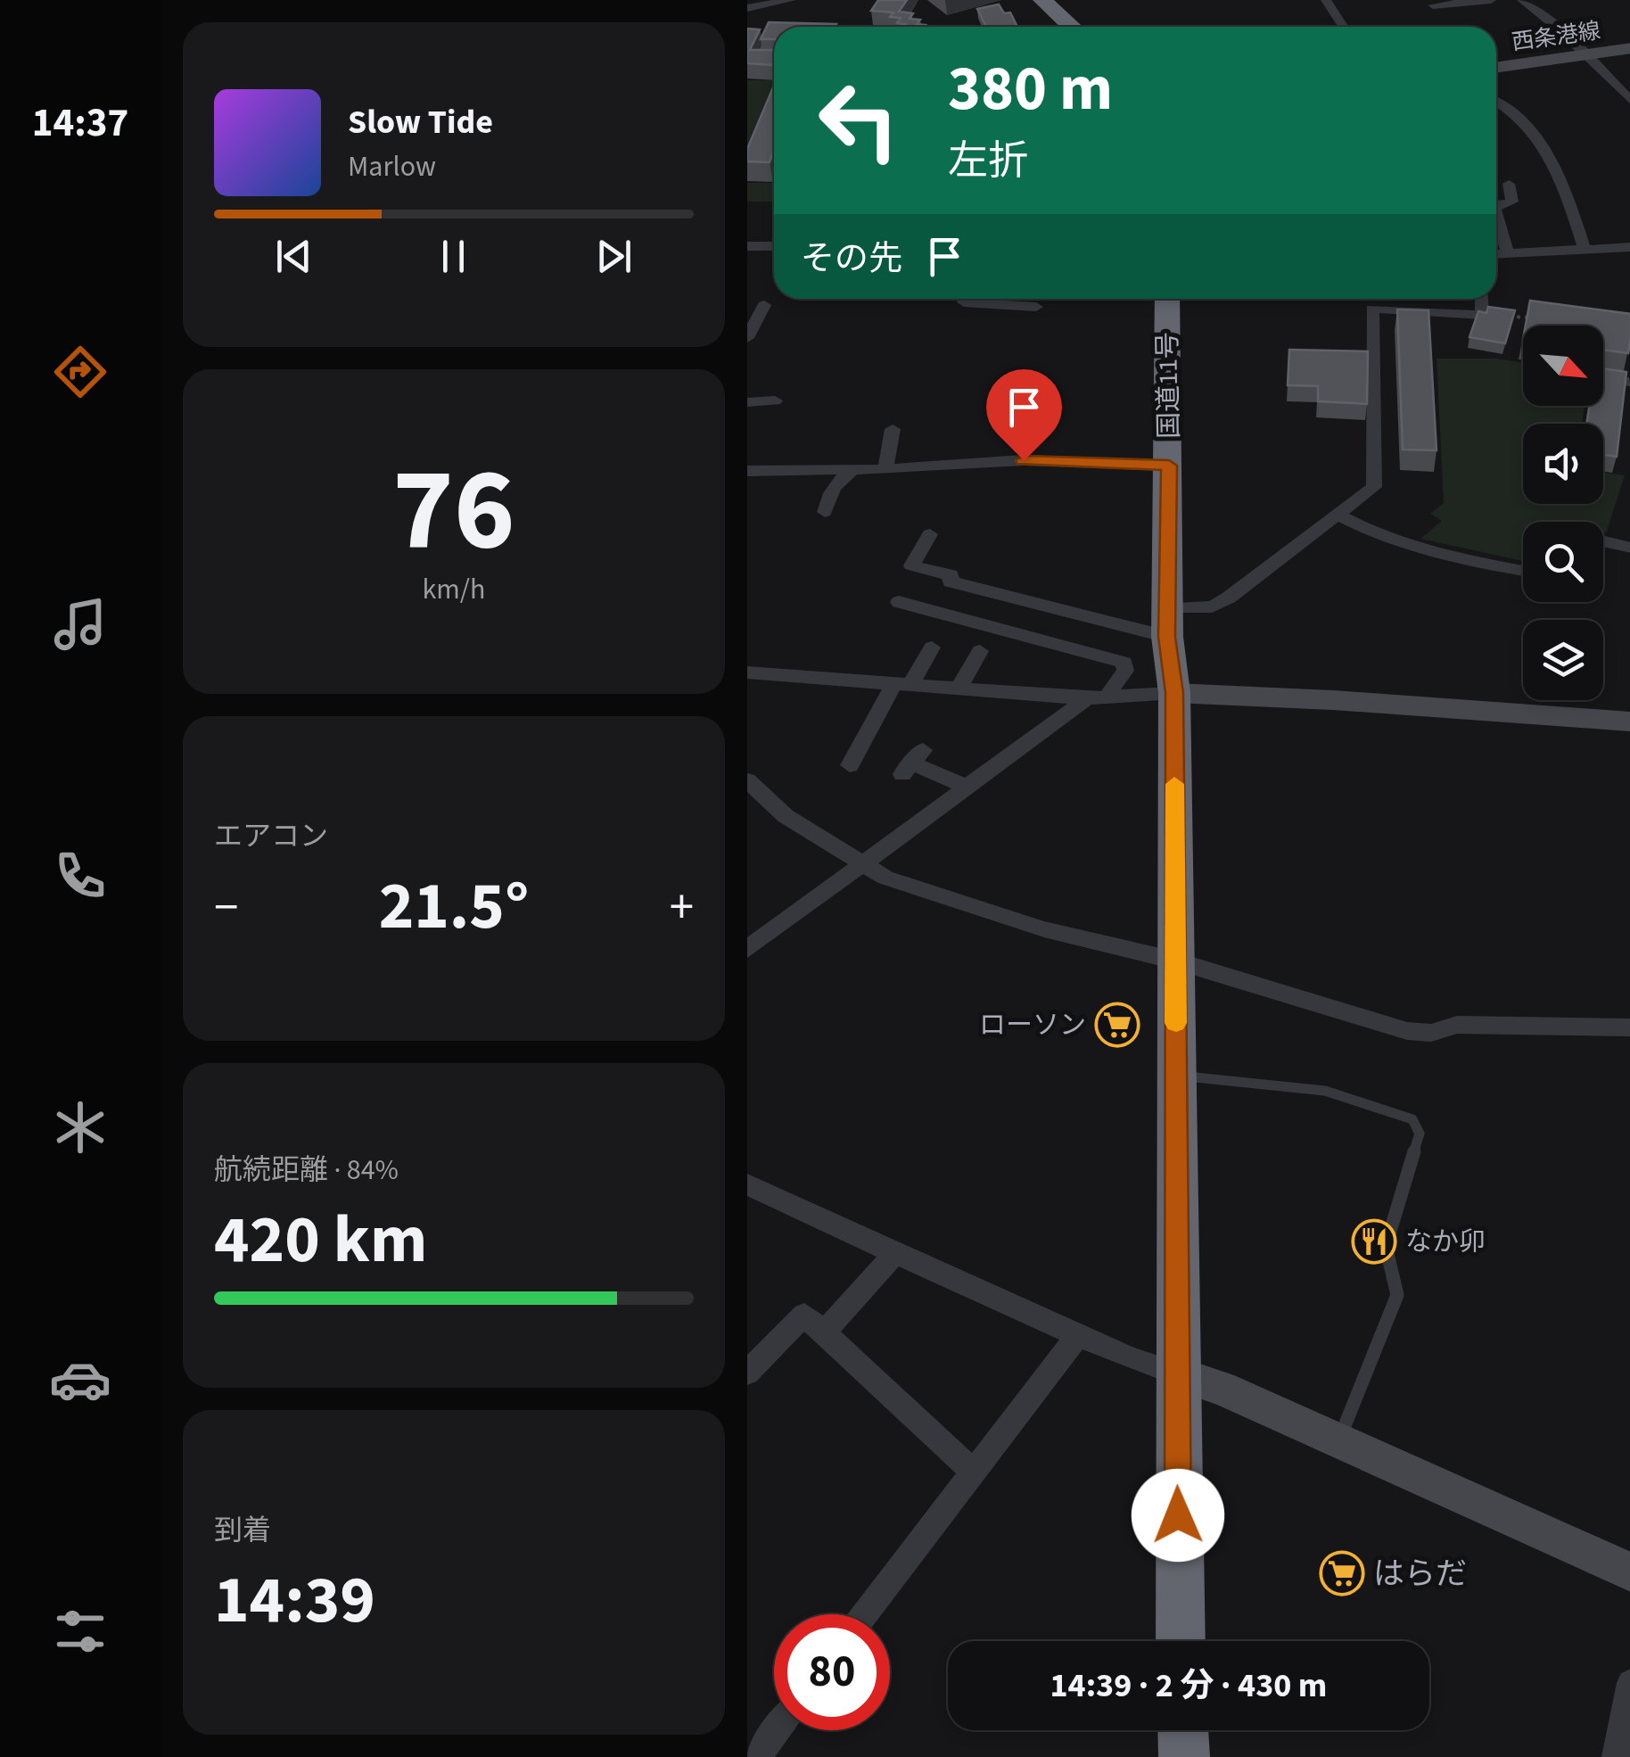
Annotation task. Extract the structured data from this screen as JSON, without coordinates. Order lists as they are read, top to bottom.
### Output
{
  "streets": {
    "highway": ["国道11号"],
    "street": ["西条港線"]
  },
  "places": {
    "supermarket": ["ローソン", "はらだ"],
    "restaurant": ["なか卯"]
  },
  "north": "bottom right",
  "page": {
    "tabs": "14:37",
    "turn": ["380 m", "左折"],
    "song": ["Slow Tide", "Marlow"],
    "then": "その先",
    "tile": [
      ["76", "km/h"],
      "エアコン",
      ["航続距離 · 84%", "420 km"],
      ["到着", "14:39"]
    ],
    "heat": ["−", "21.5°", "+"],
    "limit": "80",
    "trip": "14:39 · 2 分 · 430 m"
  }
}
